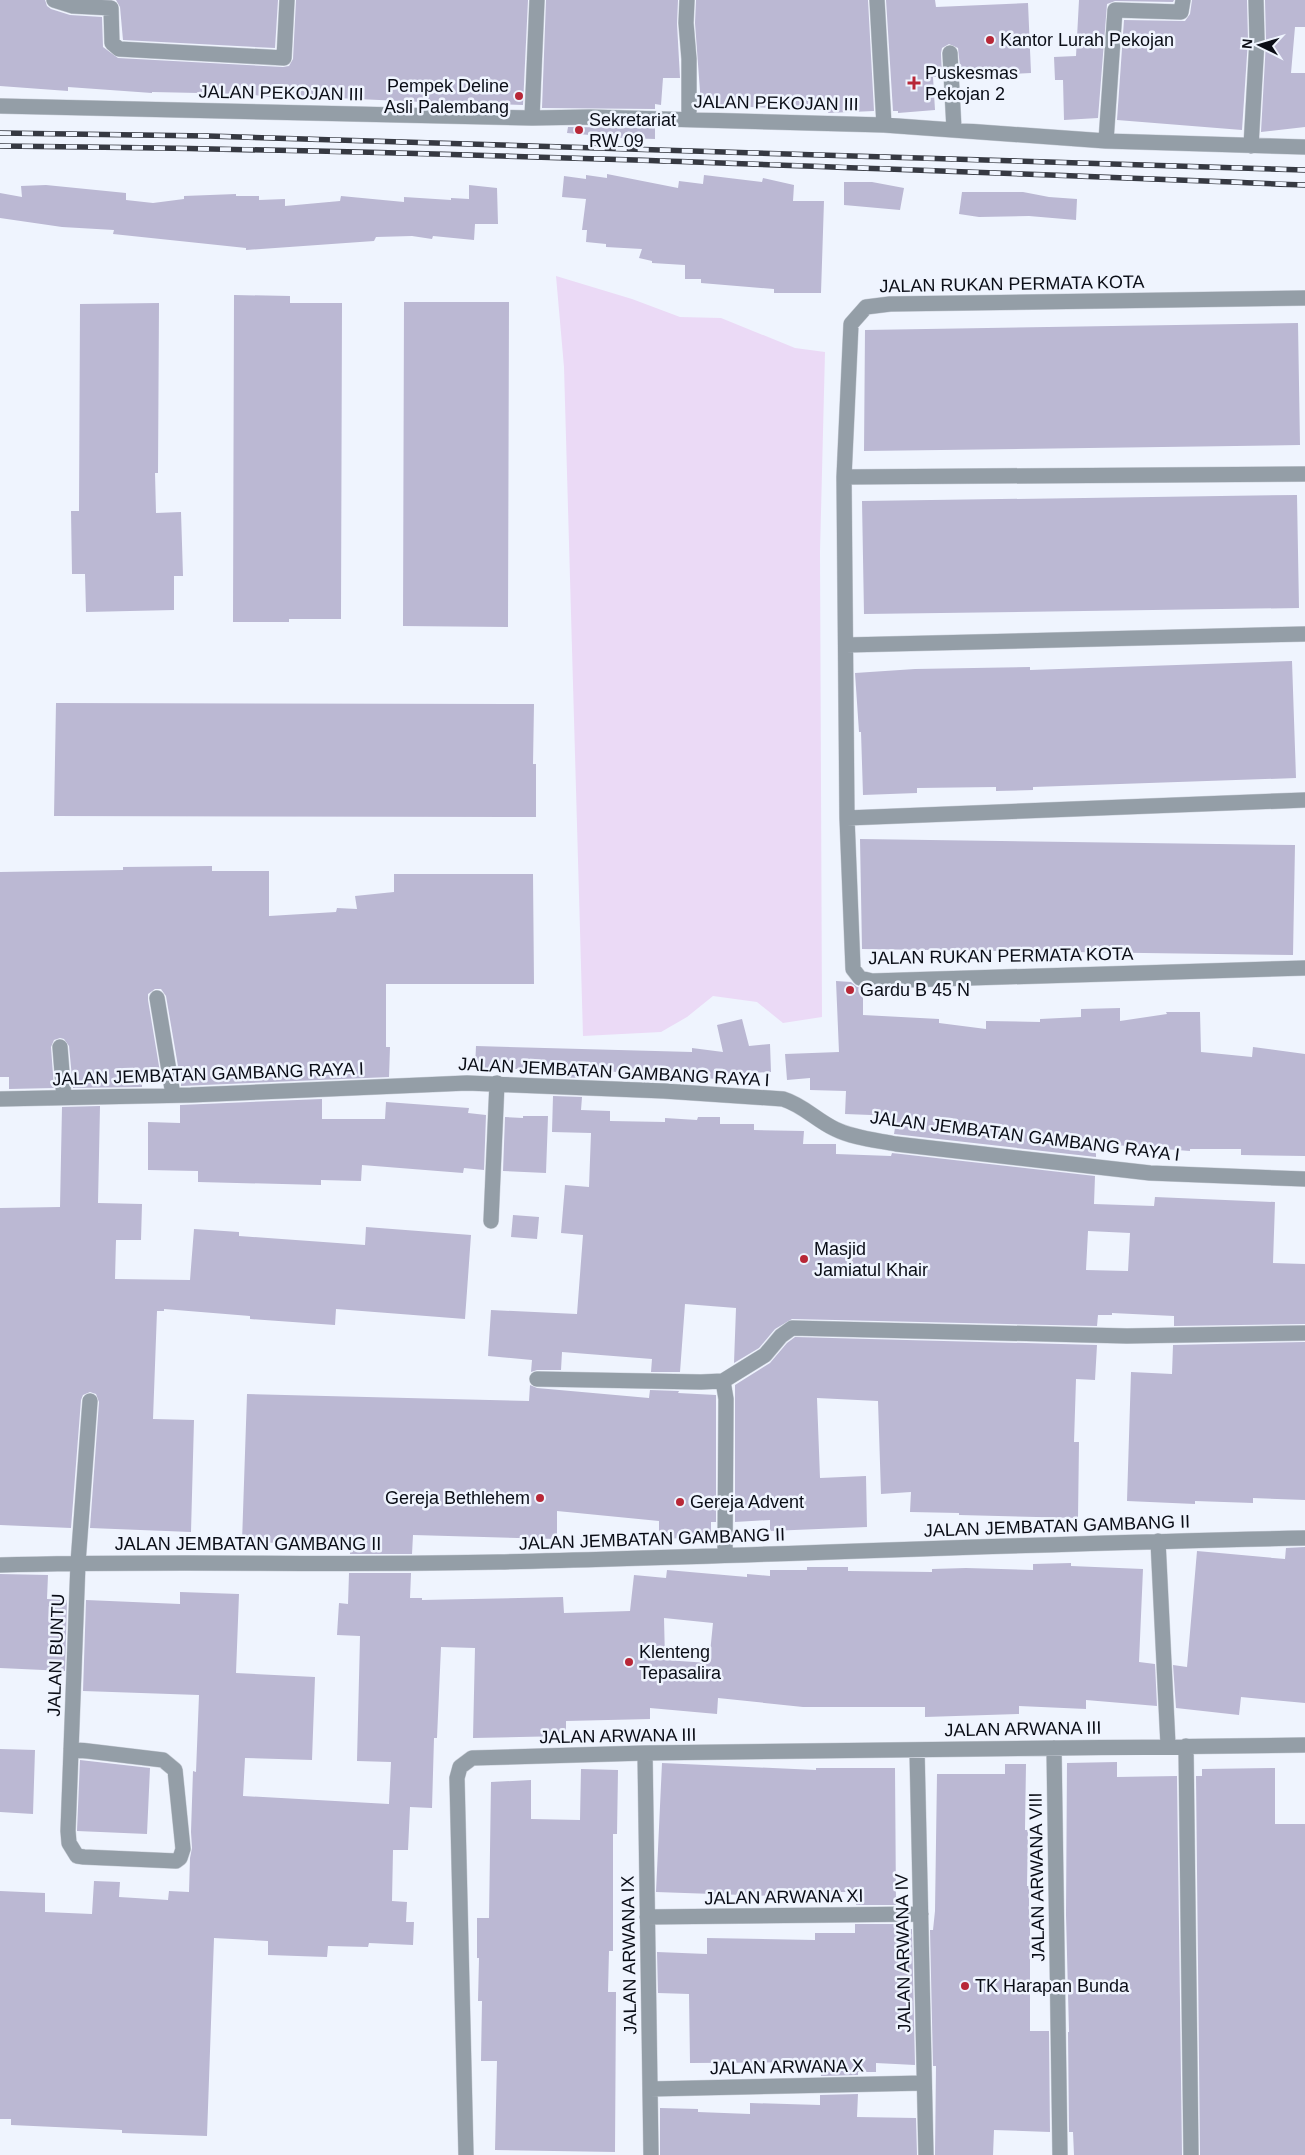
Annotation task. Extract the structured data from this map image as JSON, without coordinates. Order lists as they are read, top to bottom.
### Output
{
  "streets": {
    "street": [
      "JALAN PEKOJAN III",
      "JALAN RUKAN PERMATA KOTA",
      "JALAN JEMBATAN GAMBANG RAYA I",
      "JALAN JEMBATAN GAMBANG II",
      "JALAN BUNTU",
      "JALAN ARWANA III",
      "JALAN ARWANA VIII",
      "JALAN ARWANA XI",
      "JALAN ARWANA IV",
      "JALAN ARWANA IX",
      "JALAN ARWANA X"
    ]
  },
  "crossings": [
    ["JALAN JEMBATAN GAMBANG II", "JALAN BUNTU"],
    ["JALAN ARWANA III", "JALAN ARWANA VIII"],
    ["JALAN ARWANA III", "JALAN ARWANA IV"],
    ["JALAN ARWANA III", "JALAN ARWANA IX"],
    ["JALAN ARWANA XI", "JALAN ARWANA IV"],
    ["JALAN ARWANA XI", "JALAN ARWANA IX"],
    ["JALAN ARWANA IV", "JALAN ARWANA X"],
    ["JALAN ARWANA IX", "JALAN ARWANA X"]
  ],
  "places": {
    "other": [
      "Kantor Lurah Pekojan",
      "Pempek Deline Asli Palembang",
      "Sekretariat RW 09",
      "Gardu B 45 N",
      "Masjid Jamiatul Khair",
      "Gereja Bethlehem",
      "Gereja Advent",
      "Klenteng Tepasalira",
      "TK Harapan Bunda"
    ],
    "health": ["Puskesmas Pekojan 2"]
  },
  "north": "left"
}
